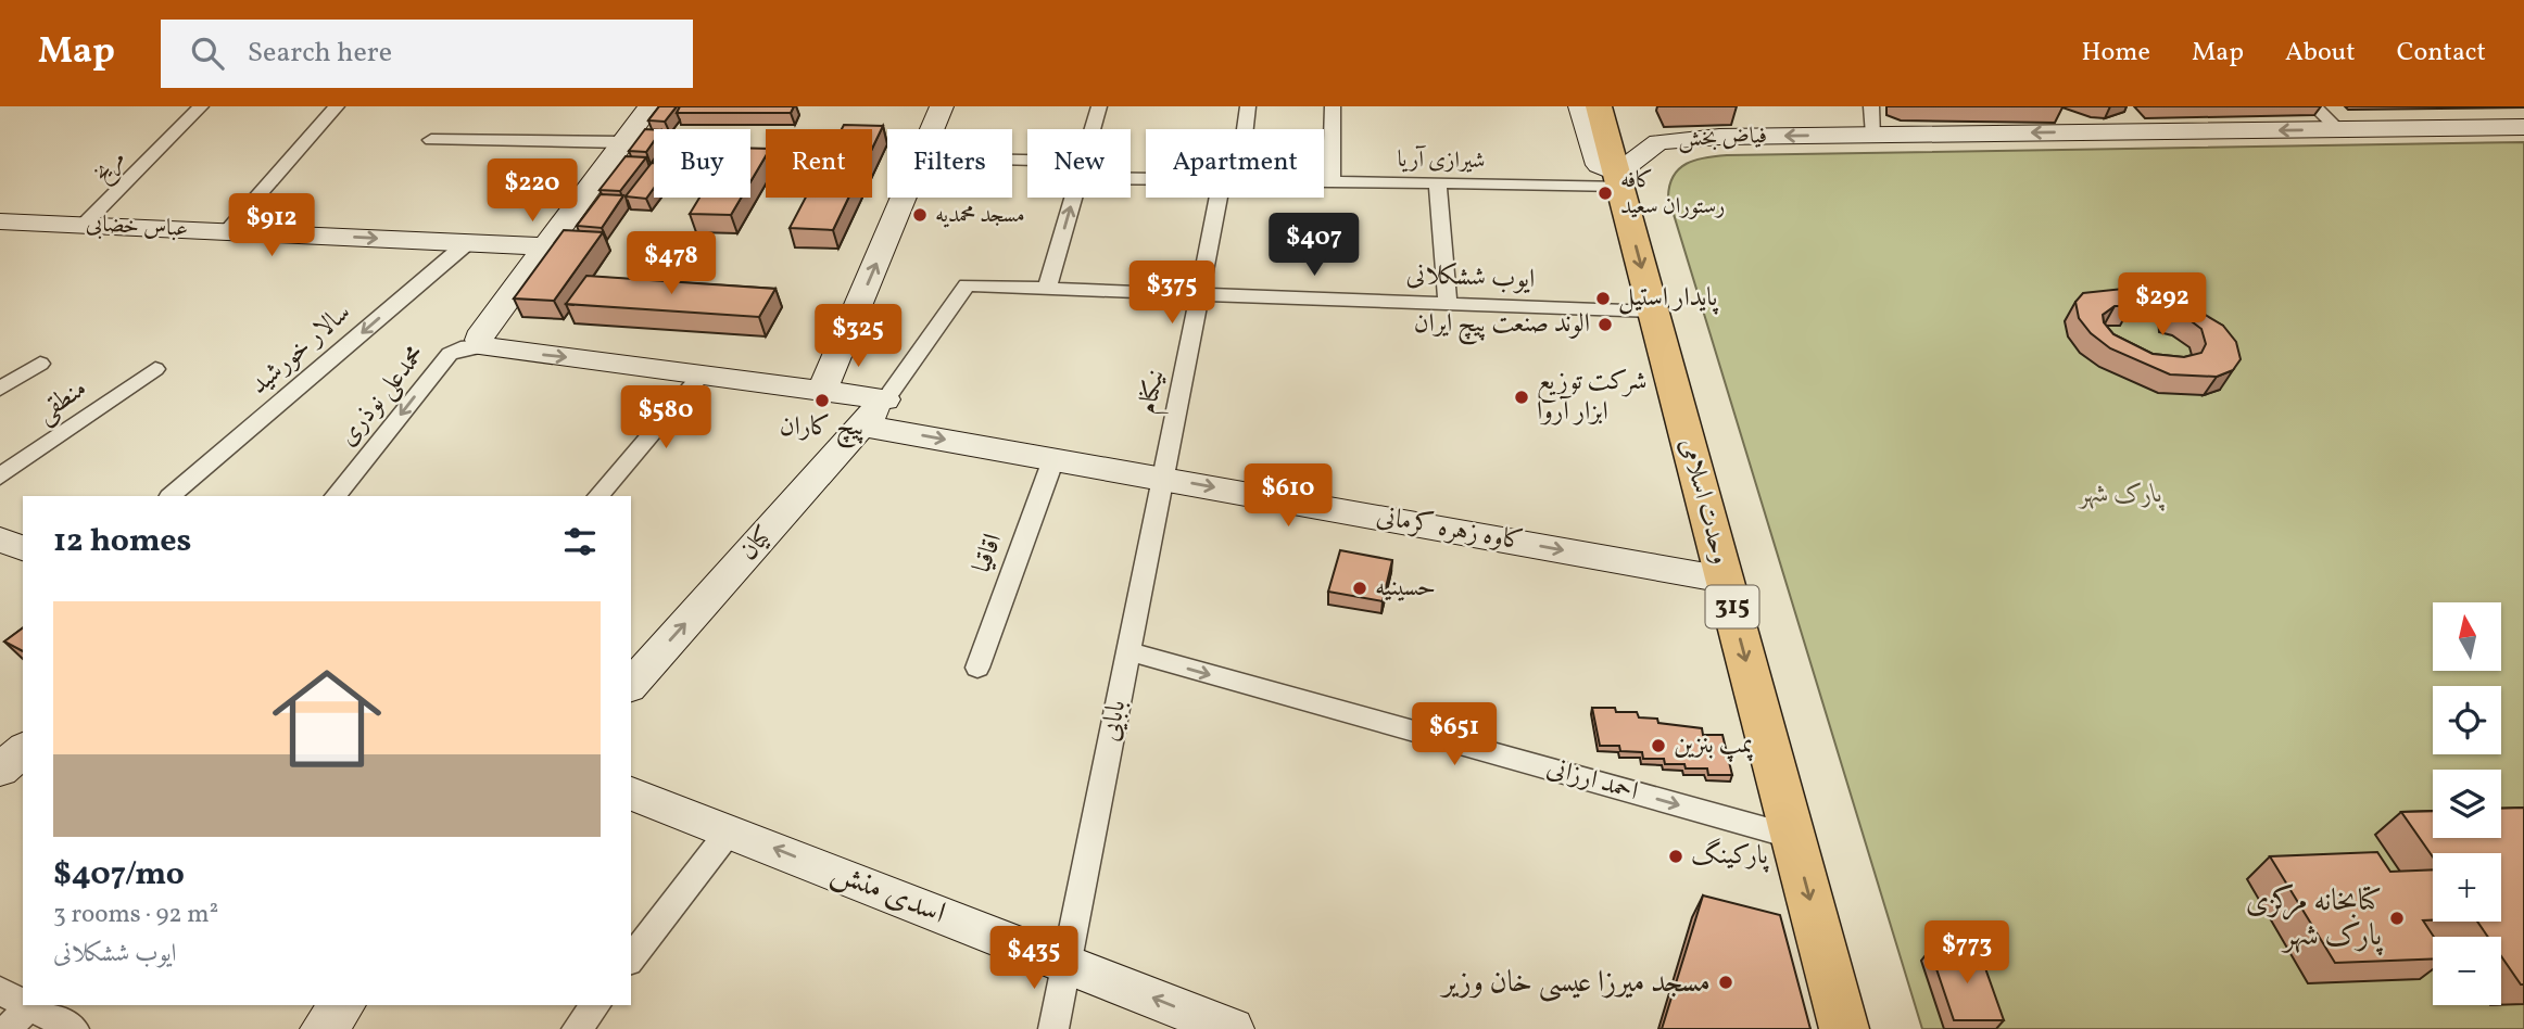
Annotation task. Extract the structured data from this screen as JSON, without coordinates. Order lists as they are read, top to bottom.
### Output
{
  "streets": {
    "main road": ["وحدت اسلامی", "315"],
    "street": [
      "فیاض بخش",
      "شیرازی آریا",
      "مریخ",
      "عباس خضابی",
      "ایوب ششکلانی",
      "سالار خورشید",
      "نیکنام",
      "محمدعلی نوذری",
      "منطقی",
      "کاوه زهره کرمانی",
      "کیان",
      "اقاقیا",
      "بابایی",
      "احمد ارزانی",
      "اسدی منش"
    ]
  },
  "crossings": [
    ["فیاض بخش", "شیرازی آریا"],
    ["فیاض بخش", "وحدت اسلامی"],
    ["فیاض بخش", "315"],
    ["شیرازی آریا", "وحدت اسلامی"],
    ["شیرازی آریا", "315"],
    ["مریخ", "عباس خضابی"],
    ["عباس خضابی", "سالار خورشید"],
    ["ایوب ششکلانی", "نیکنام"],
    ["ایوب ششکلانی", "وحدت اسلامی"],
    ["ایوب ششکلانی", "کیان"],
    ["نیکنام", "کاوه زهره کرمانی"],
    ["نیکنام", "بابایی"],
    ["وحدت اسلامی", "کاوه زهره کرمانی"],
    ["وحدت اسلامی", "315"],
    ["وحدت اسلامی", "احمد ارزانی"],
    ["کاوه زهره کرمانی", "کیان"],
    ["کاوه زهره کرمانی", "اقاقیا"],
    ["کاوه زهره کرمانی", "بابایی"],
    ["بابایی", "احمد ارزانی"],
    ["بابایی", "اسدی منش"]
  ],
  "one_way": [
    "فیاض بخش",
    "عباس خضابی",
    "محمدعلی نوذری",
    "وحدت اسلامی",
    "کاوه زهره کرمانی",
    "احمد ارزانی",
    "اسدی منش"
  ],
  "parks": ["پارک شهر"],
  "places": [
    "کافه رستوران سعید",
    "مسجد محمدیه",
    "پایدار استیل",
    "الوند صنعت پیچ ایران",
    "شرکت توزیع ابزار آروا",
    "پیچ کاران",
    "حسینیه",
    "پمپ بنزین",
    "پارکینگ",
    "کتابخانه مرکزی پارک‌ شهر",
    "مسجد میرزا عیسی خان وزیر"
  ],
  "north": "top",
  "page": {
    "header": "Map",
    "search": "Search here",
    "nav": [
      "Home",
      "Map",
      "About",
      "Contact"
    ],
    "chip": [
      "Buy",
      "Rent",
      "Filters",
      "New",
      "Apartment"
    ],
    "price": [
      "$220",
      "$912",
      "$407",
      "$478",
      "$375",
      "$292",
      "$325",
      "$580",
      "$610",
      "$651",
      "$773",
      "$435"
    ],
    "heading": "12 homes",
    "list": [
      {
        "name": "$407/mo",
        "note": "3 rooms · 92 m² · ایوب ششکلانی"
      }
    ],
    "map_buttons": ["+", "−"]
  }
}
